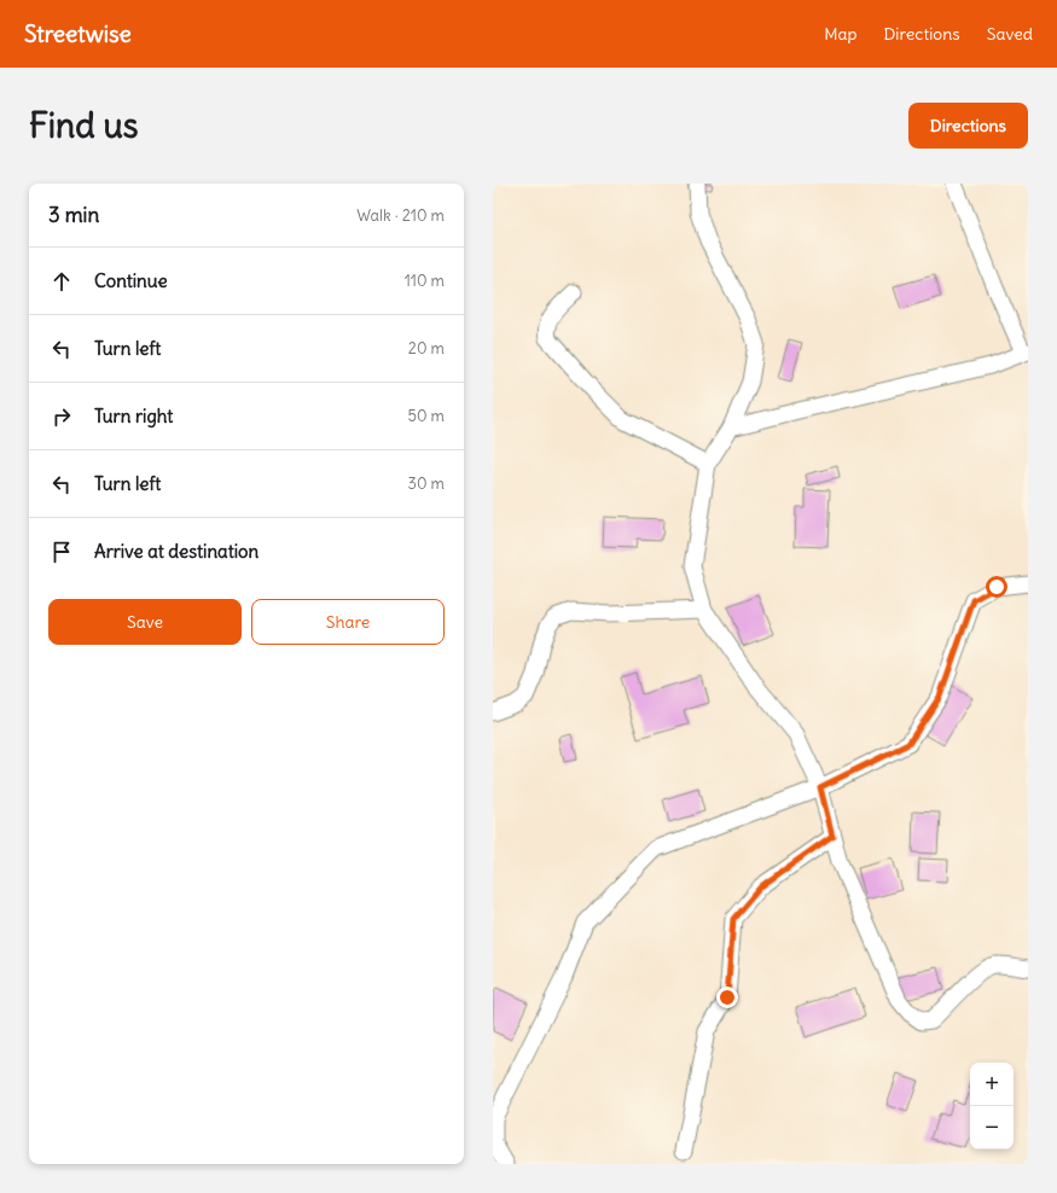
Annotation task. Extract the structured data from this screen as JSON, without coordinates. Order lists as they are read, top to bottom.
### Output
{
  "page": {
    "header": "Streetwise",
    "nav": ["Map", "Directions", "Saved"],
    "buttons": [
      "Directions",
      ["Save", "Share"]
    ],
    "title": "Find us",
    "heading": ["3 min", "Walk · 210 m"],
    "list": [
      ["Continue", "110 m"],
      ["Turn left", "20 m"],
      ["Turn right", "50 m"],
      ["Turn left", "30 m"],
      "Arrive at destination"
    ],
    "map_buttons": ["+", "−"]
  }
}
